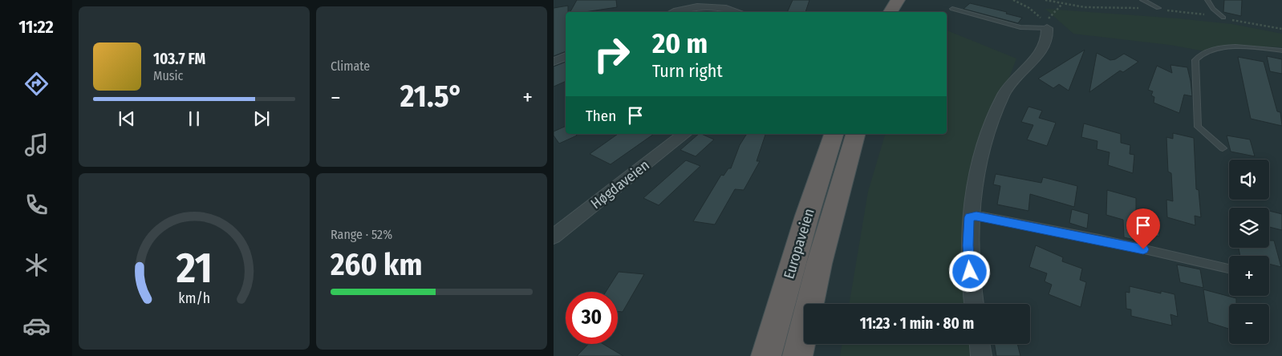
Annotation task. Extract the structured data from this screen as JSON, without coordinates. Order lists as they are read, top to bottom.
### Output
{
  "streets": {
    "highway": ["Europaveien"],
    "street": ["Høgdaveien"]
  },
  "page": {
    "tabs": "11:22",
    "tile": [
      "Climate",
      ["Range · 52%", "260 km"]
    ],
    "turn": ["20 m", "Turn right"],
    "song": ["103.7 FM", "Music"],
    "heat": ["−", "21.5°", "+"],
    "then": "Then",
    "map_buttons": ["+", "−"],
    "limit": "30",
    "trip": "11:23 · 1 min · 80 m",
    "gauge": ["21", "km/h"]
  }
}
